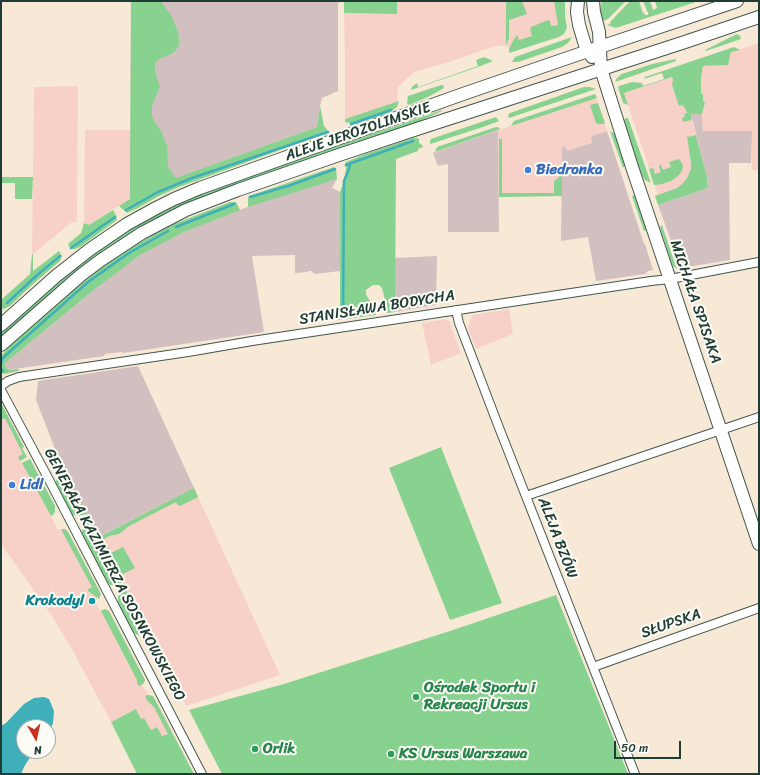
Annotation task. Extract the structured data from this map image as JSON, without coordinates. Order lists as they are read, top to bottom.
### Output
{
  "streets": {
    "main road": ["ALEJE JEROZOLIMSKIE", "MICHAŁA SPISAKA"],
    "street": [
      "STANISŁAWA BODYCHA",
      "ALEJA BZÓW",
      "GENERAŁA KAZIMIERZA SOSNKOWSKIEGO",
      "SŁUPSKA"
    ]
  },
  "crossings": [
    ["ALEJE JEROZOLIMSKIE", "MICHAŁA SPISAKA"],
    ["MICHAŁA SPISAKA", "STANISŁAWA BODYCHA"],
    ["STANISŁAWA BODYCHA", "ALEJA BZÓW"],
    ["ALEJA BZÓW", "SŁUPSKA"]
  ],
  "places": [
    "Biedronka",
    "Lidl",
    "Krokodyl",
    "Ośrodek Sportu i Rekreacji Ursus",
    "Orlik",
    "KS Ursus Warszawa"
  ],
  "scale_bar": "50 m",
  "north": "bottom"
}
